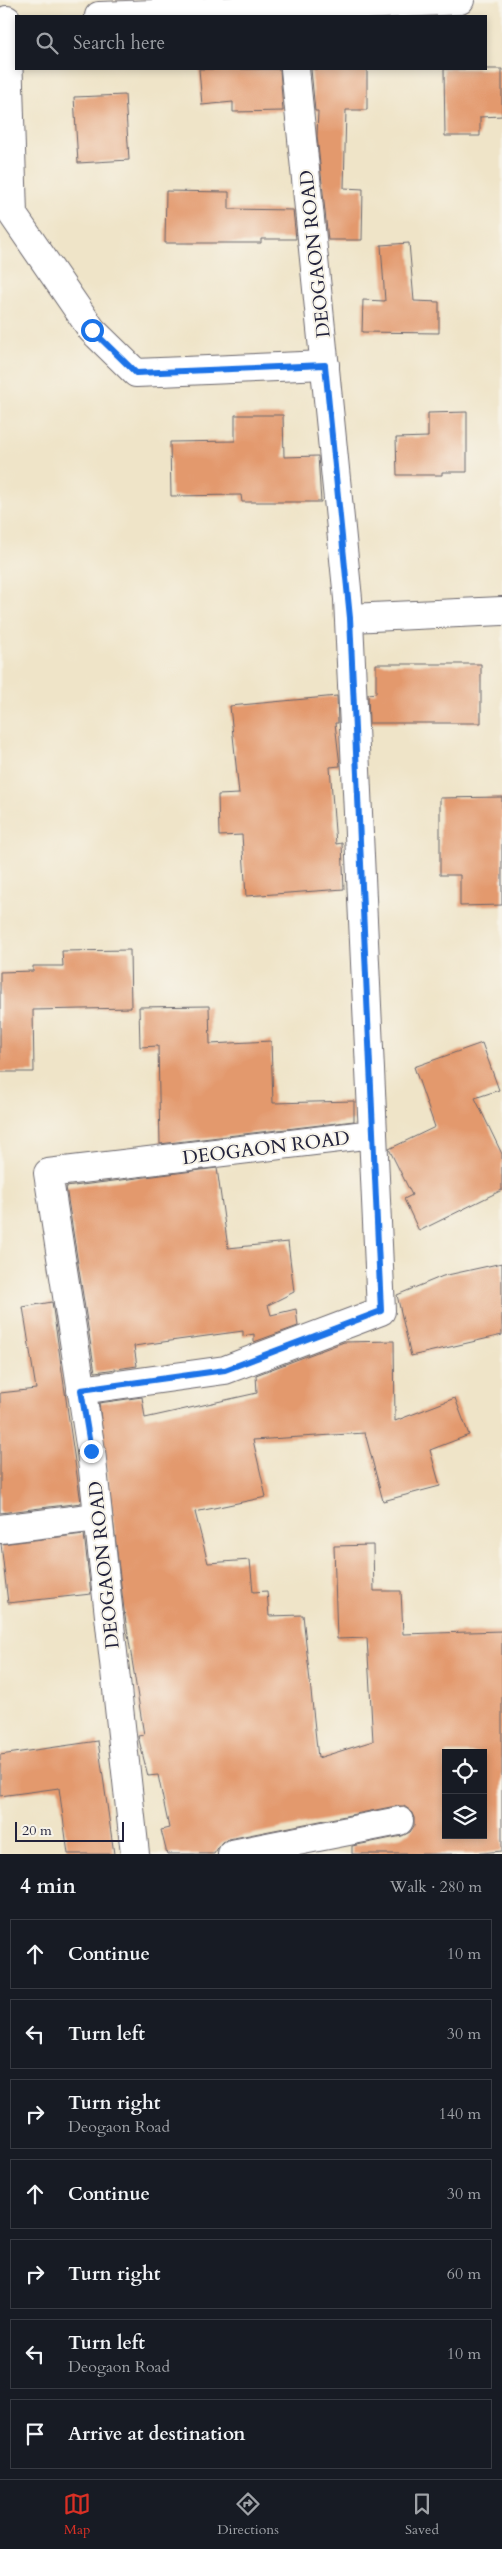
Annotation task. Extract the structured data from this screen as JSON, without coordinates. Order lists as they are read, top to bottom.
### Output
{
  "streets": {
    "street": ["DEOGAON ROAD"]
  },
  "scale_bar": "20 m",
  "page": {
    "search": "Search here",
    "scale": "20 m",
    "heading": ["4 min", "Walk · 280 m"],
    "list": [
      ["Continue", "10 m"],
      ["Turn left", "30 m"],
      ["Turn right", "Deogaon Road", "140 m"],
      ["Continue", "30 m"],
      ["Turn right", "60 m"],
      ["Turn left", "Deogaon Road", "10 m"],
      "Arrive at destination"
    ],
    "nav": ["Map", "Directions", "Saved"]
  }
}
